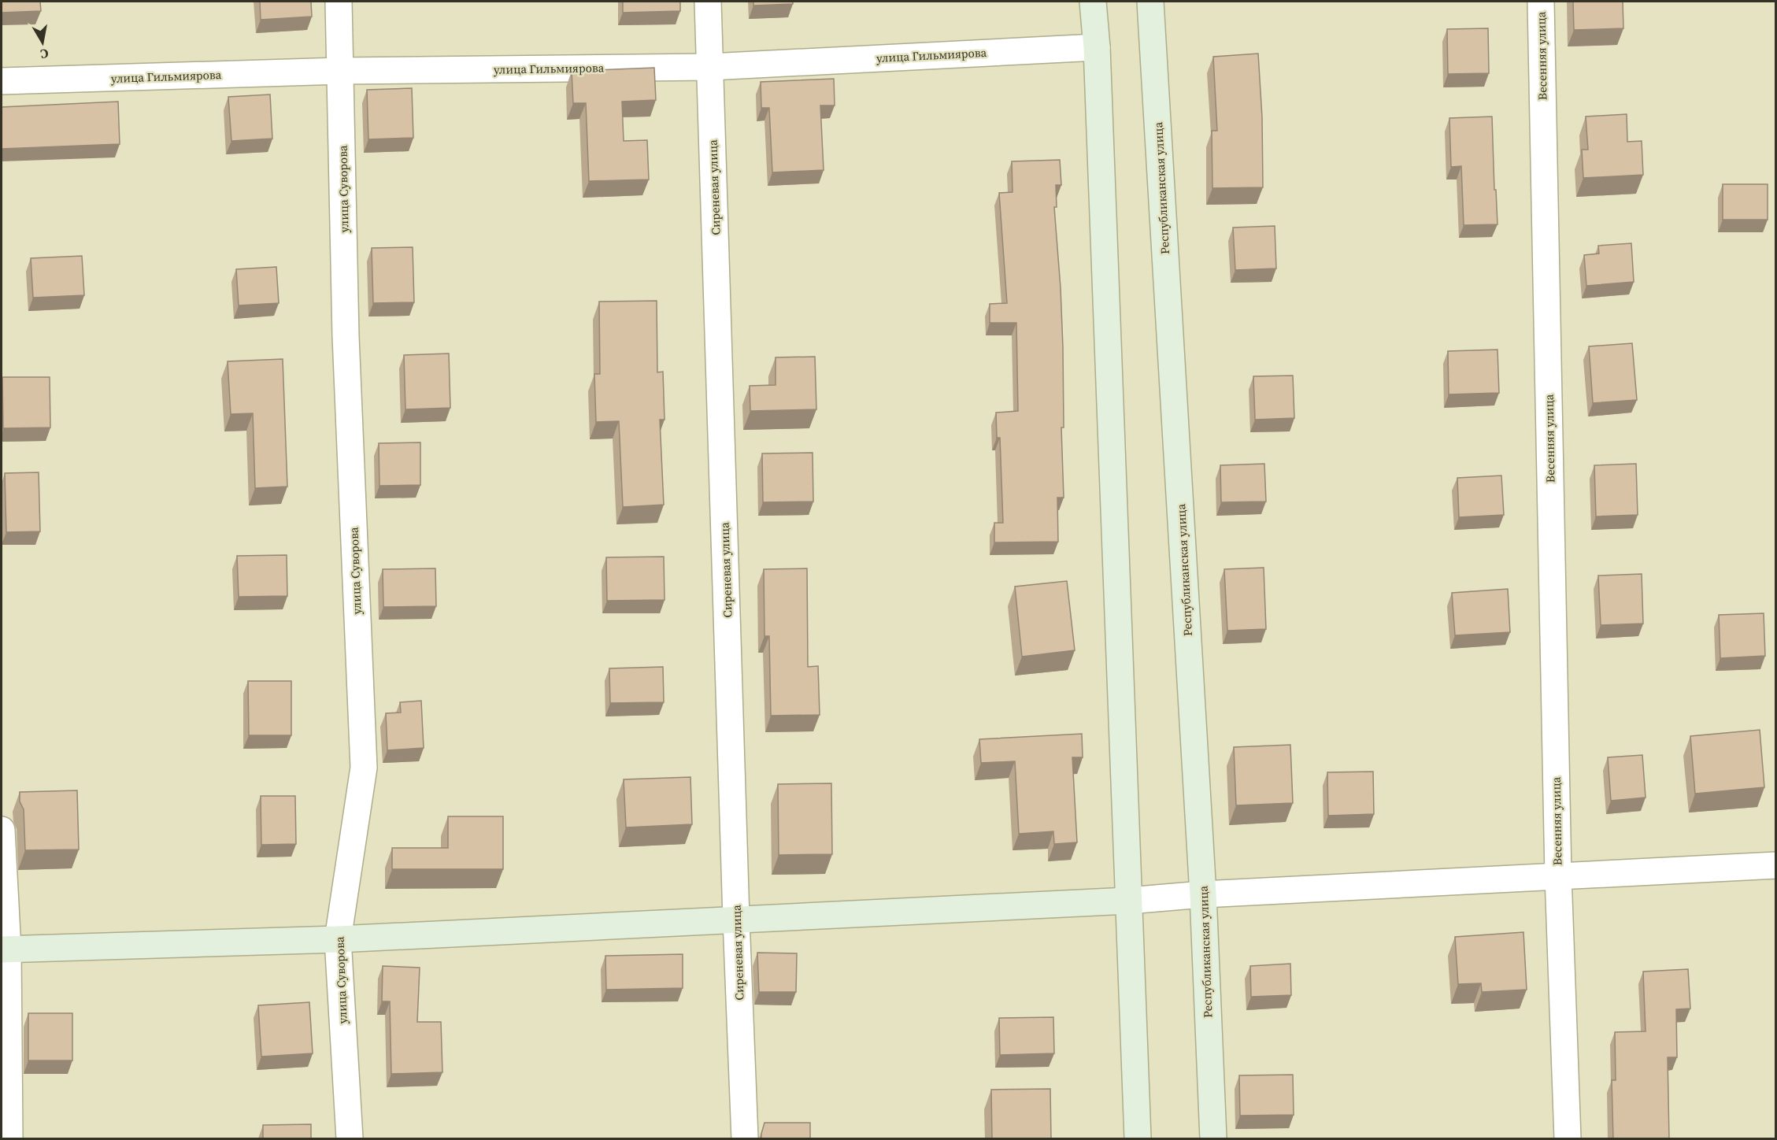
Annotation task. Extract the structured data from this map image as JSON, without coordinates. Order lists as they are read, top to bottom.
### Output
{
  "streets": {
    "street": [
      "улица Гильмиярова",
      "Весенняя улица",
      "Сиреневая улица",
      "Республиканская улица",
      "улица Суворова"
    ]
  },
  "crossings": [
    ["улица Гильмиярова", "Сиреневая улица"],
    ["улица Гильмиярова", "улица Суворова"],
    ["Весенняя улица", "Республиканская улица"]
  ],
  "north": "bottom"
}
